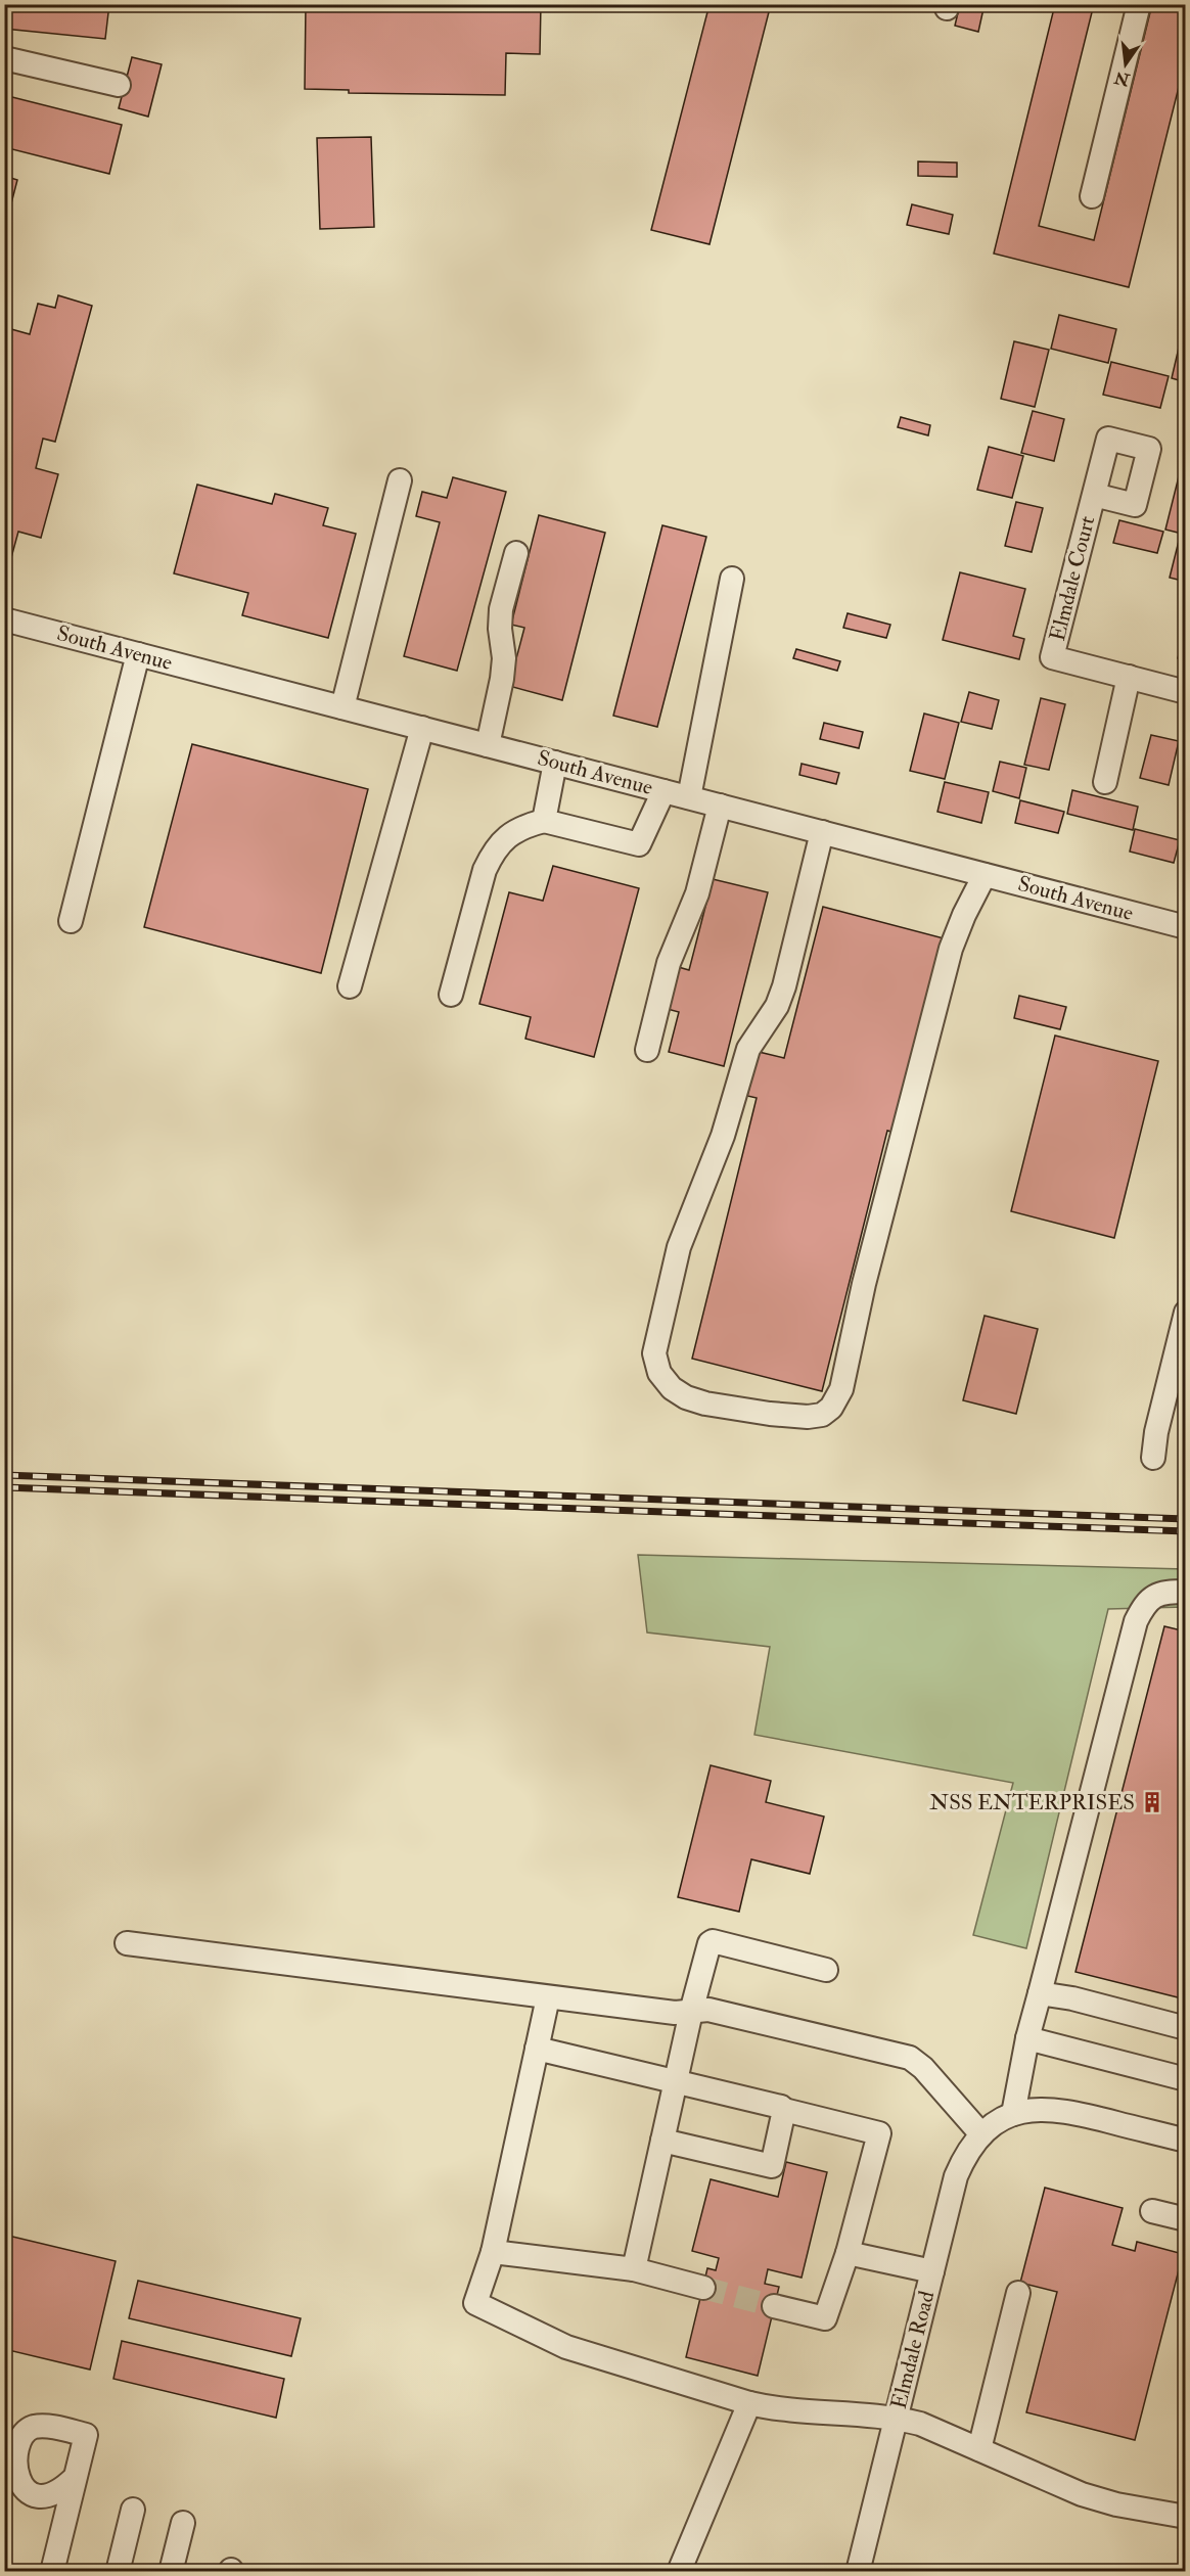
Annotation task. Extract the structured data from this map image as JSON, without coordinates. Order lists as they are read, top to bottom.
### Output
{
  "streets": {
    "street": ["Elmdale Court", "South Avenue", "Elmdale Road"]
  },
  "places": {
    "building": ["NSS ENTERPRISES"]
  },
  "north": "bottom"
}
